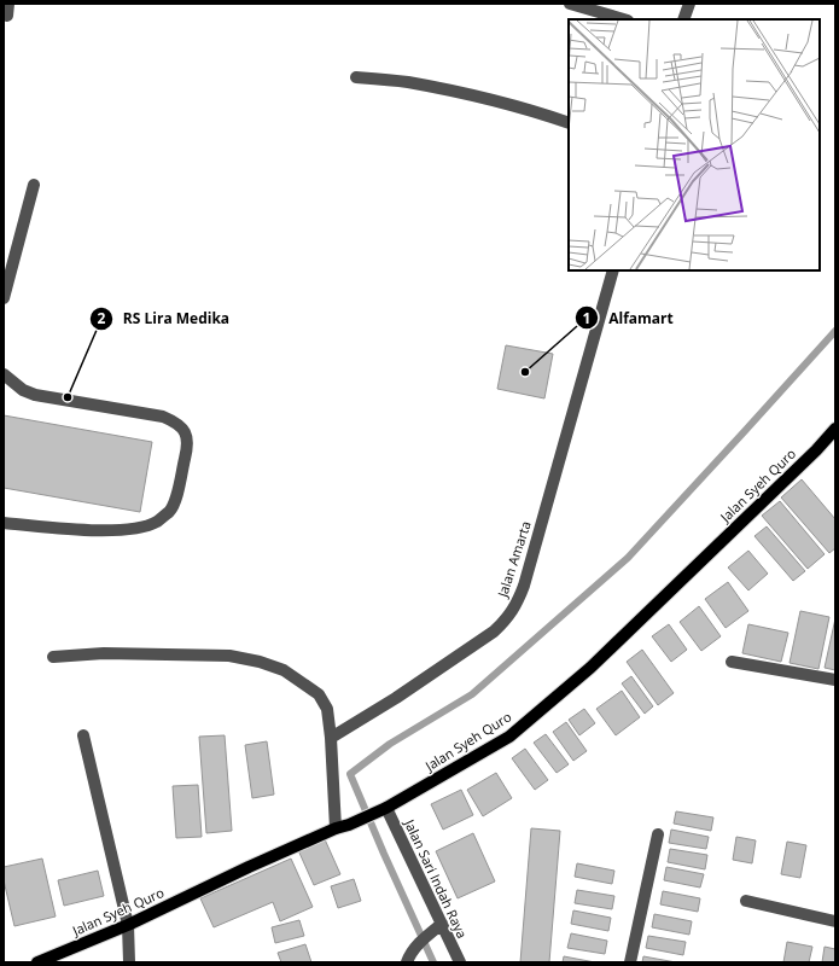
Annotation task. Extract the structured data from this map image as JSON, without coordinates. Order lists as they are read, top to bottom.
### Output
{
  "streets": {
    "main road": ["Jalan Syeh Quro"],
    "street": ["Jalan Amarta", "Jalan Sari Indah Raya"]
  },
  "crossings": [
    ["Jalan Syeh Quro", "Jalan Sari Indah Raya"]
  ],
  "places": ["Alfamart", "RS Lira Medika"]
}
